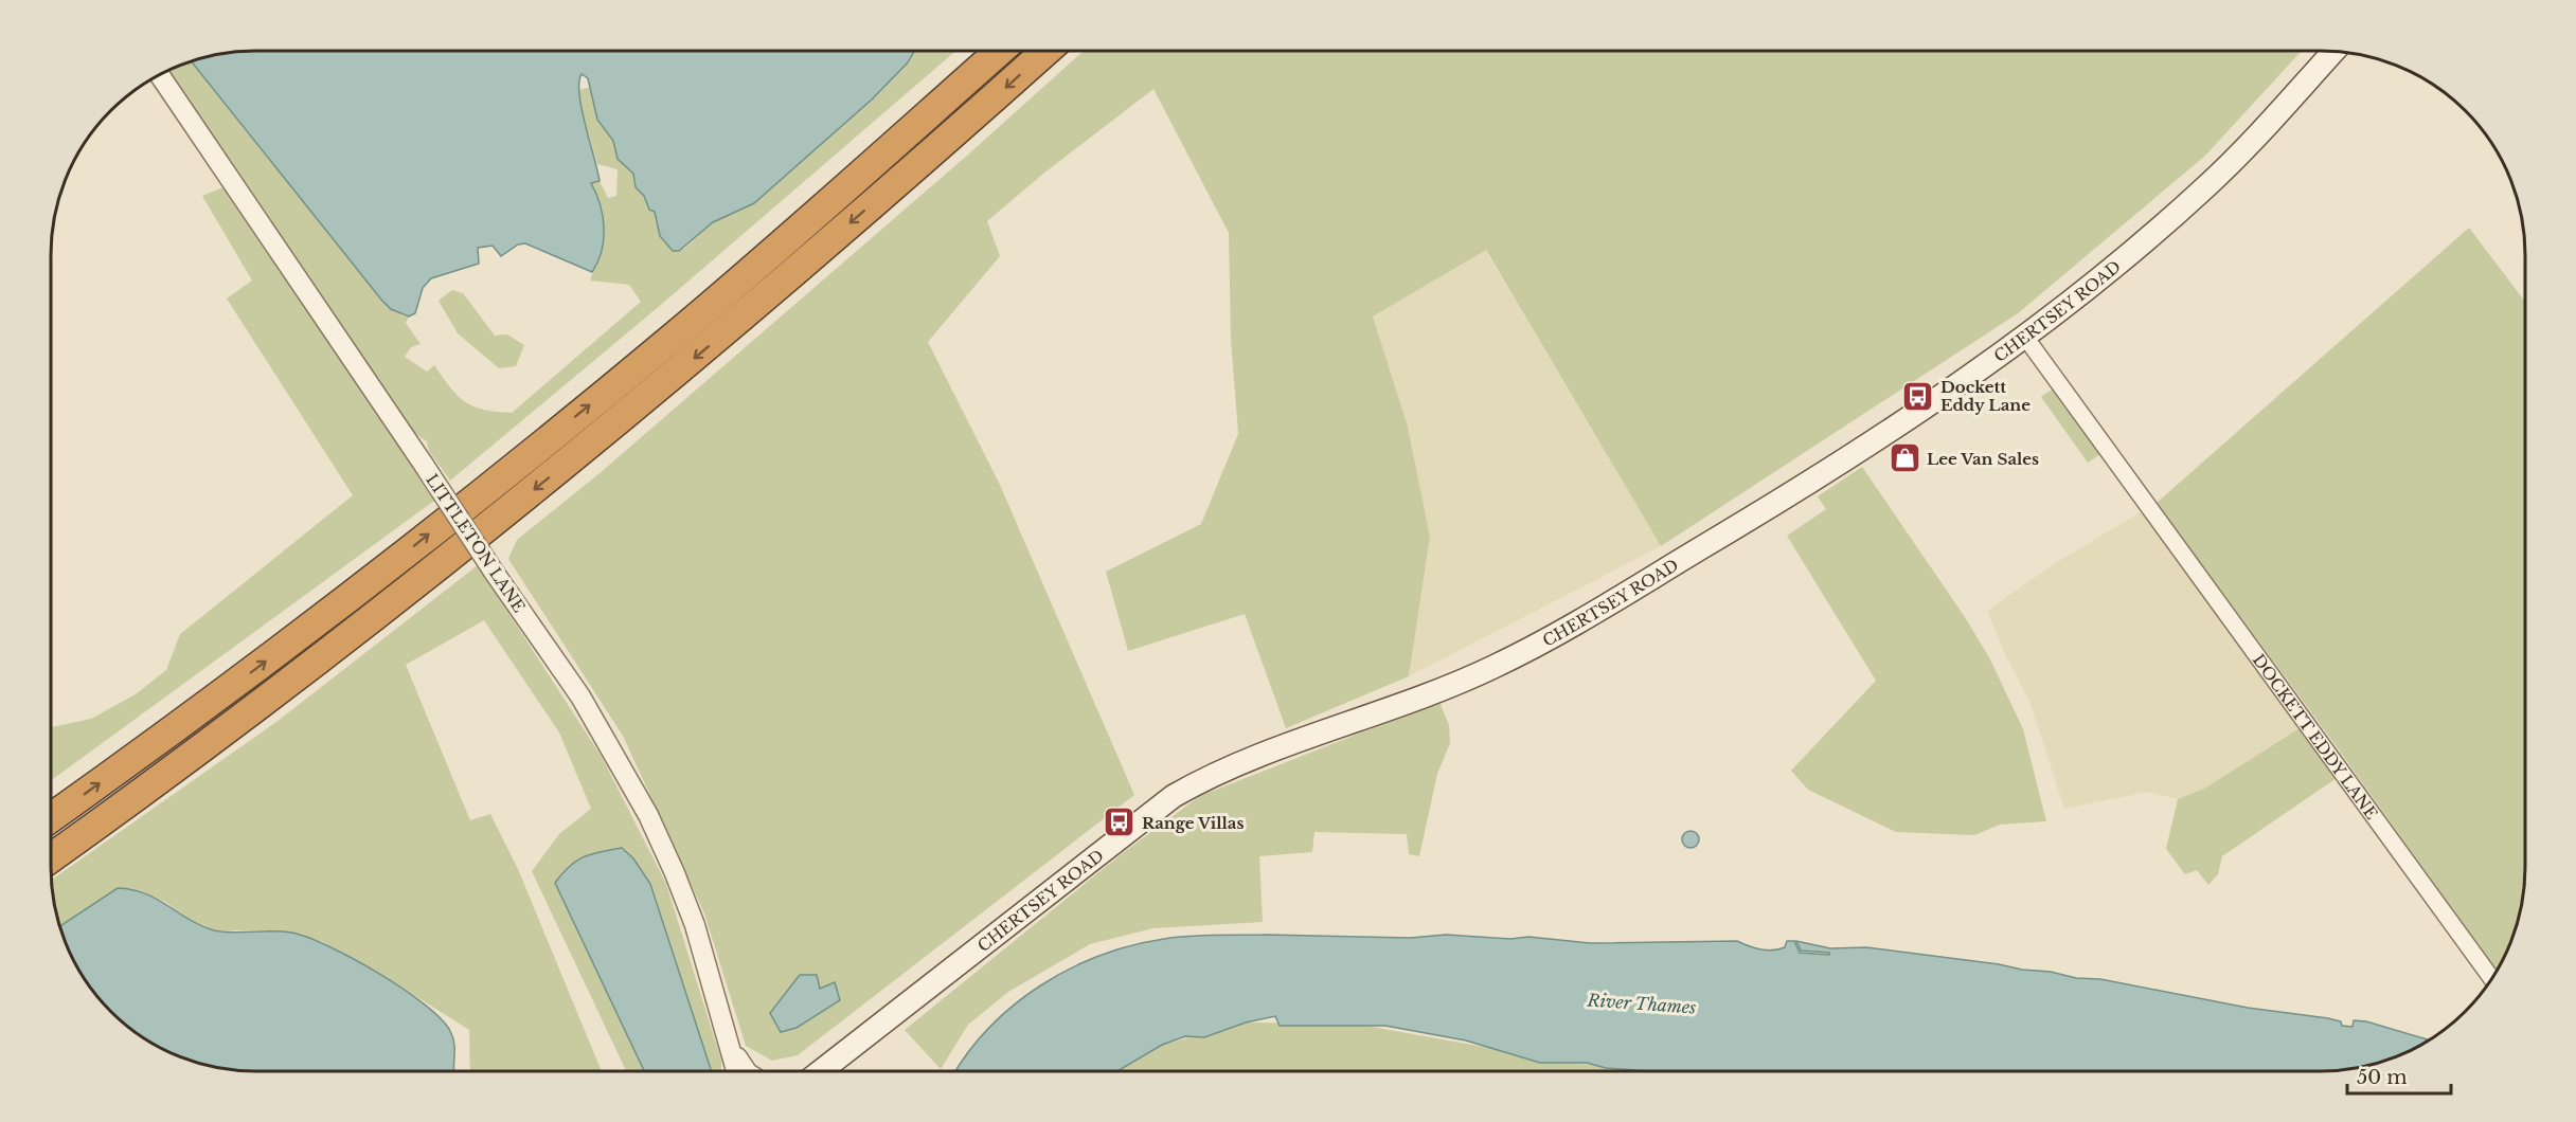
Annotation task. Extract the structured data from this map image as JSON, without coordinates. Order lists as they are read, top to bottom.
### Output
{
  "streets": {
    "main road": ["CHERTSEY ROAD"],
    "street": ["LITTLETON LANE", "DOCKETT EDDY LANE"]
  },
  "crossings": [
    ["CHERTSEY ROAD", "DOCKETT EDDY LANE"]
  ],
  "water": ["River Thames"],
  "places": {
    "bus stop": ["Dockett Eddy Lane", "Range Villas"],
    "shop": ["Lee Van Sales"]
  },
  "scale_bar": "50 m"
}
